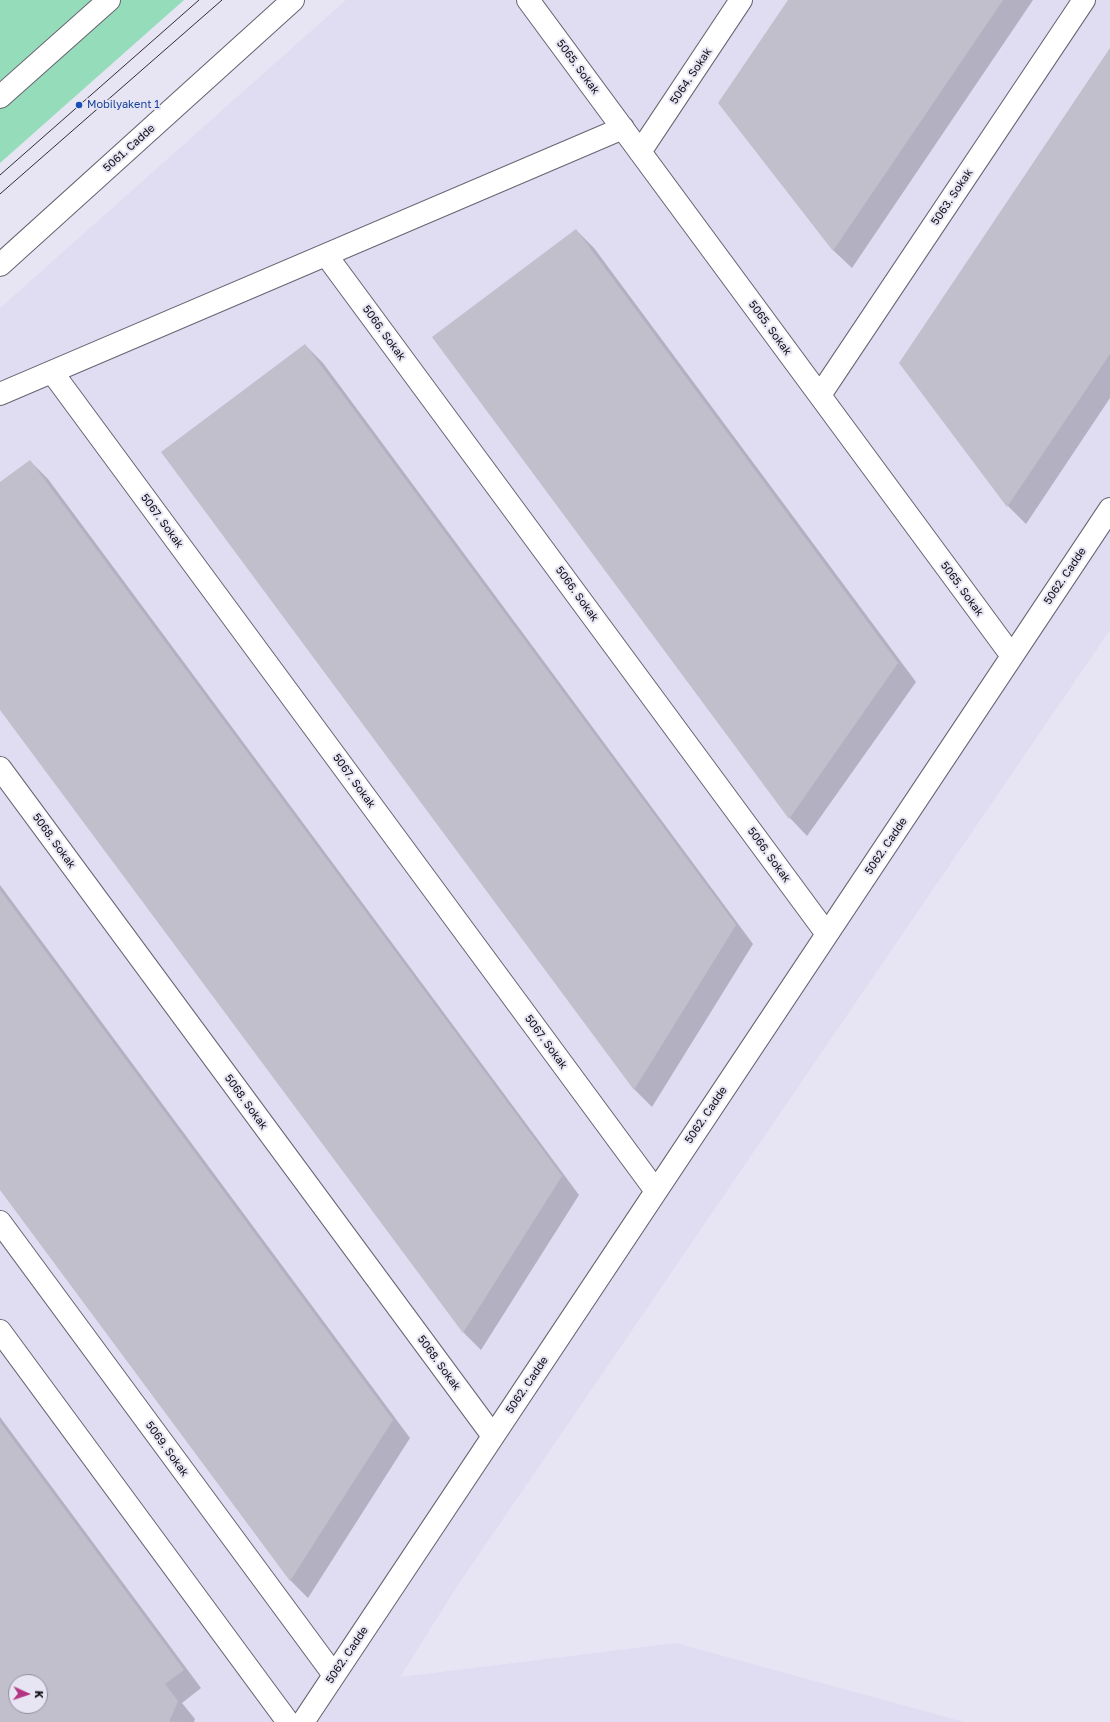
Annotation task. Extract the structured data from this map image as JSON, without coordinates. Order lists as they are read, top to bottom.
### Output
{
  "streets": {
    "street": [
      "5065. Sokak",
      "5064. Sokak",
      "5061. Cadde",
      "5063. Sokak",
      "5066. Sokak",
      "5067. Sokak",
      "5062. Cadde",
      "5068. Sokak",
      "5069. Sokak"
    ]
  },
  "crossings": [
    ["5065. Sokak", "5064. Sokak"],
    ["5065. Sokak", "5063. Sokak"],
    ["5065. Sokak", "5062. Cadde"],
    ["5066. Sokak", "5062. Cadde"],
    ["5067. Sokak", "5062. Cadde"],
    ["5062. Cadde", "5068. Sokak"],
    ["5062. Cadde", "5069. Sokak"]
  ],
  "places": ["Mobilyakent 1"],
  "north": "right"
}
